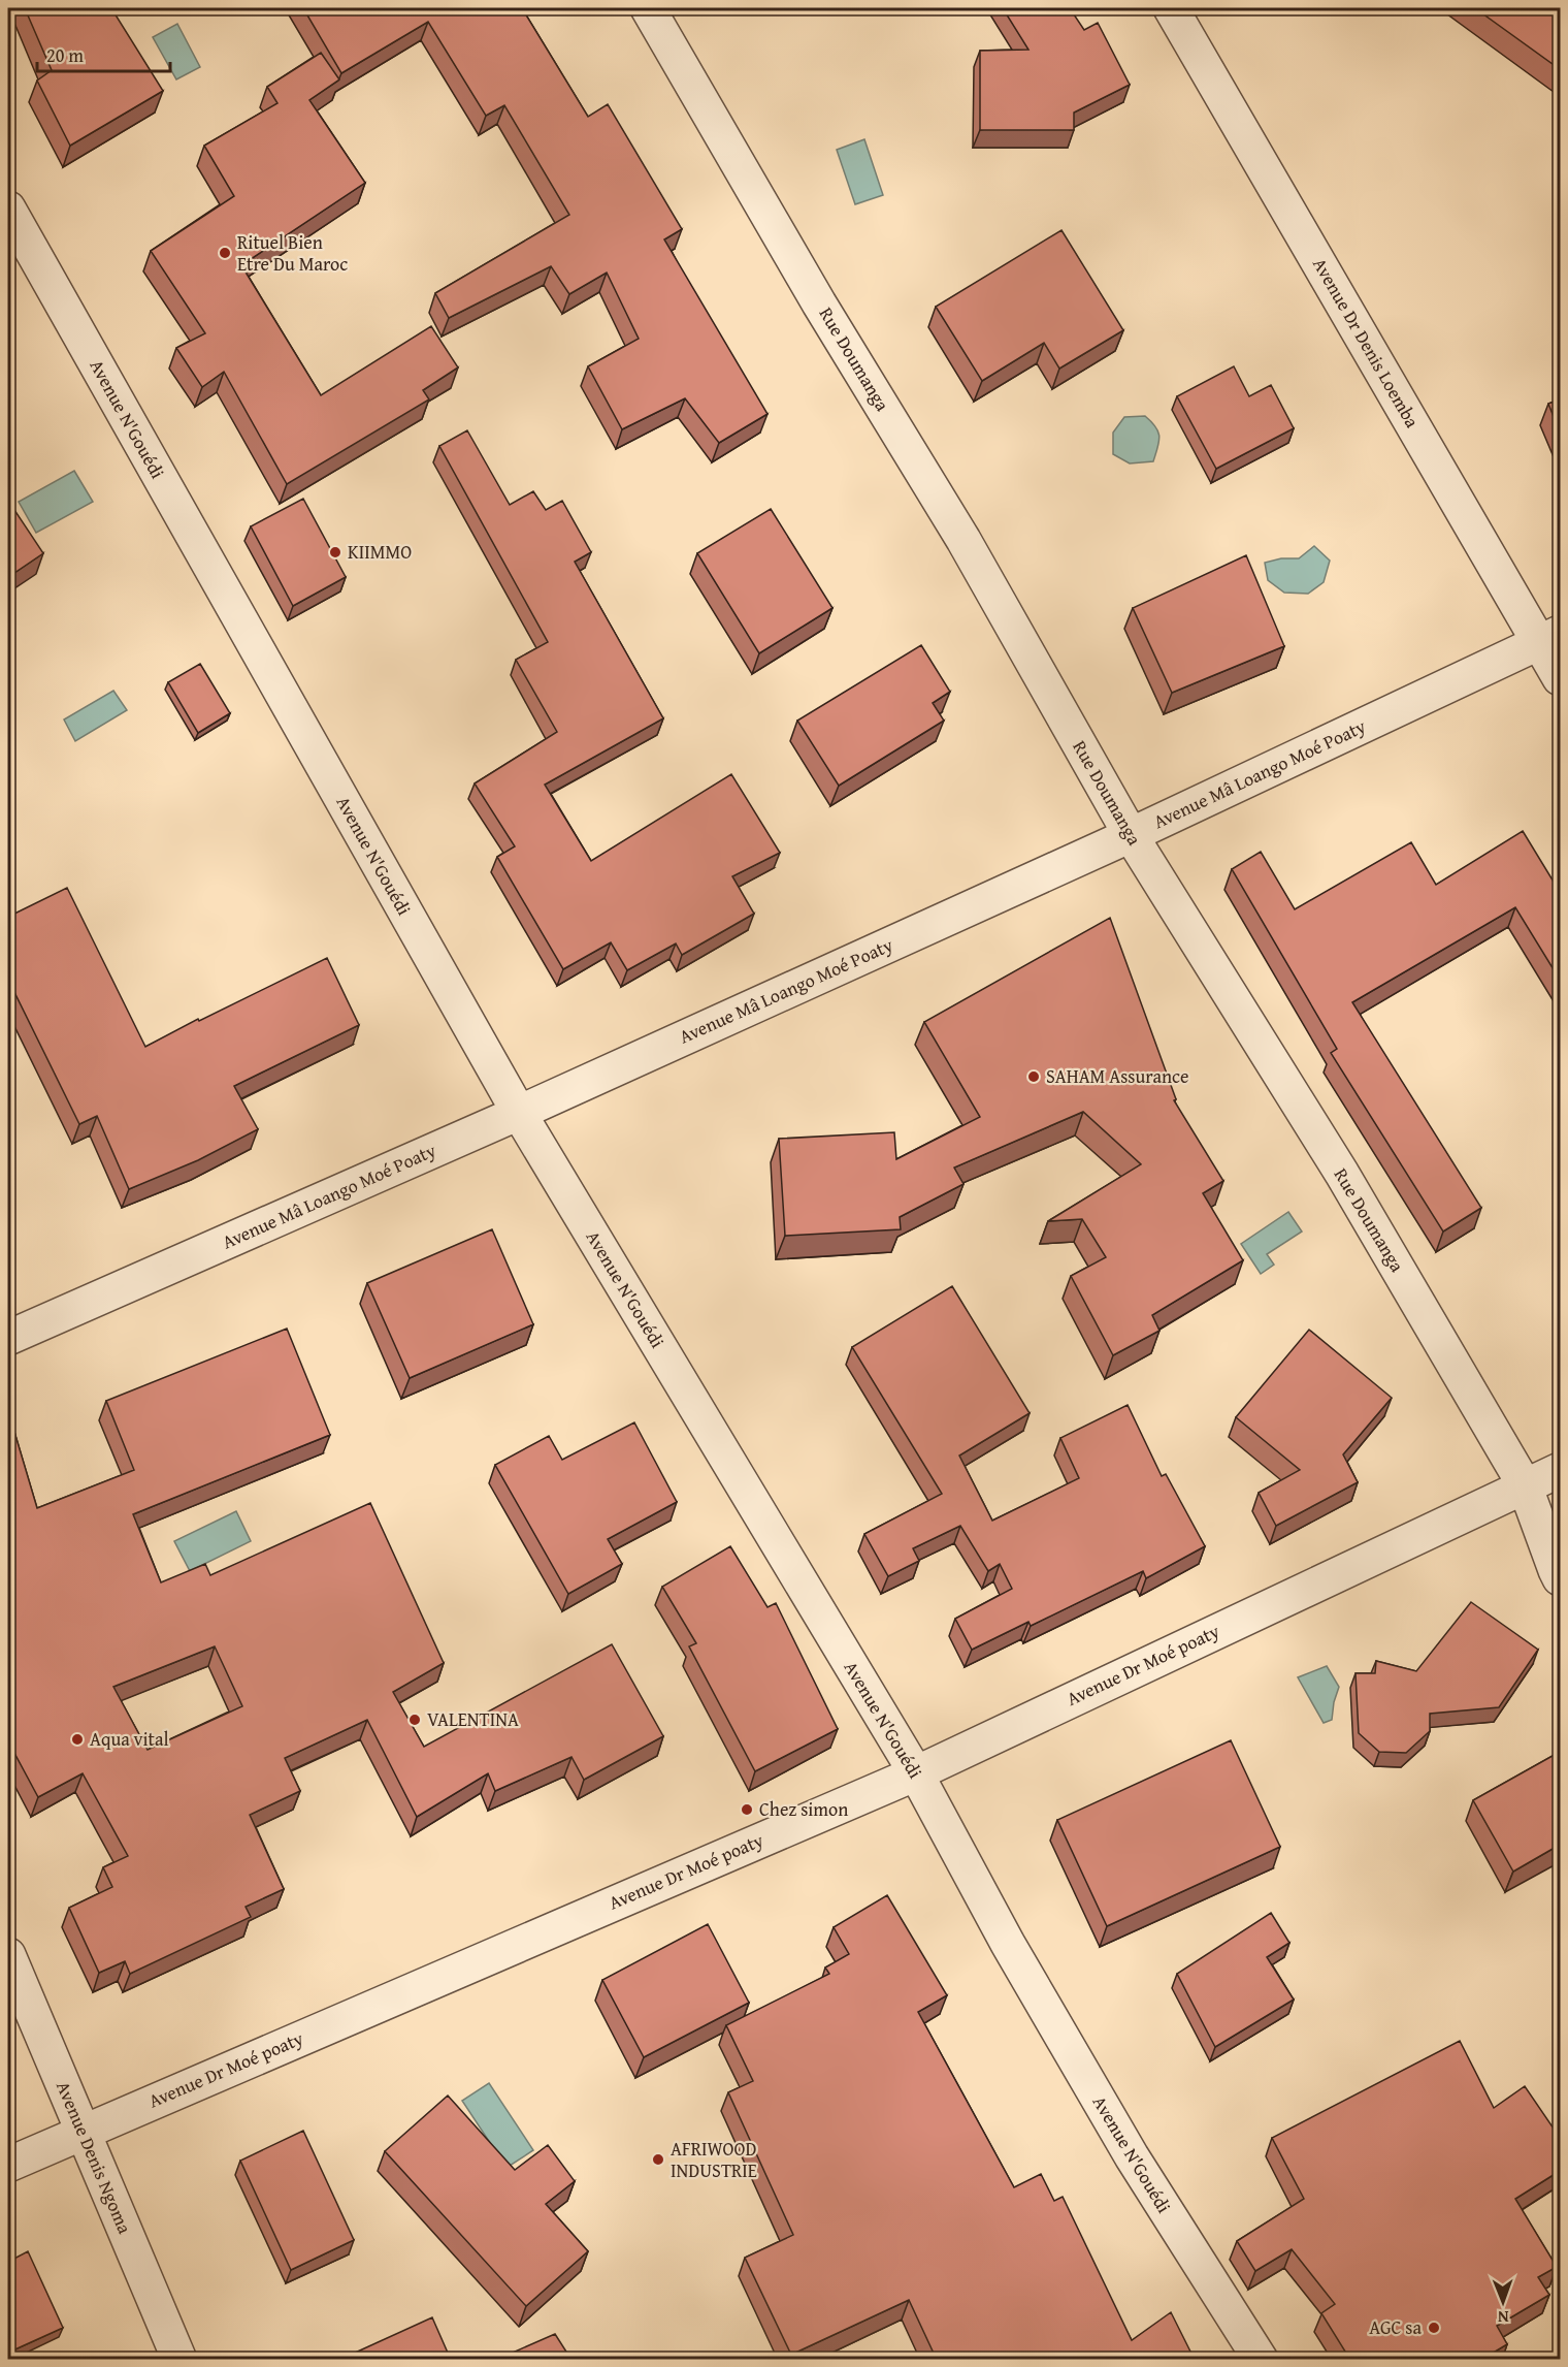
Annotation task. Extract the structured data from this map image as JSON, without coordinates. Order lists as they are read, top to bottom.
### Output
{
  "streets": {
    "street": [
      "Avenue Dr Denis Loemba",
      "Rue Doumanga",
      "Avenue N'Gouédi",
      "Avenue Mâ Loango Moé Poaty",
      "Avenue Dr Moé poaty",
      "Avenue Denis Ngoma"
    ]
  },
  "crossings": [
    ["Avenue Dr Denis Loemba", "Avenue Mâ Loango Moé Poaty"],
    ["Rue Doumanga", "Avenue Mâ Loango Moé Poaty"],
    ["Rue Doumanga", "Avenue Dr Moé poaty"],
    ["Avenue N'Gouédi", "Avenue Mâ Loango Moé Poaty"],
    ["Avenue N'Gouédi", "Avenue Dr Moé poaty"],
    ["Avenue Dr Moé poaty", "Avenue Denis Ngoma"]
  ],
  "places": [
    "Rituel Bien Etre Du Maroc",
    "KIIMMO",
    "SAHAM Assurance",
    "VALENTINA",
    "Aqua vital",
    "Chez simon",
    "AFRIWOOD INDUSTRIE",
    "AGC sa"
  ],
  "scale_bar": "20 m",
  "north": "bottom"
}
